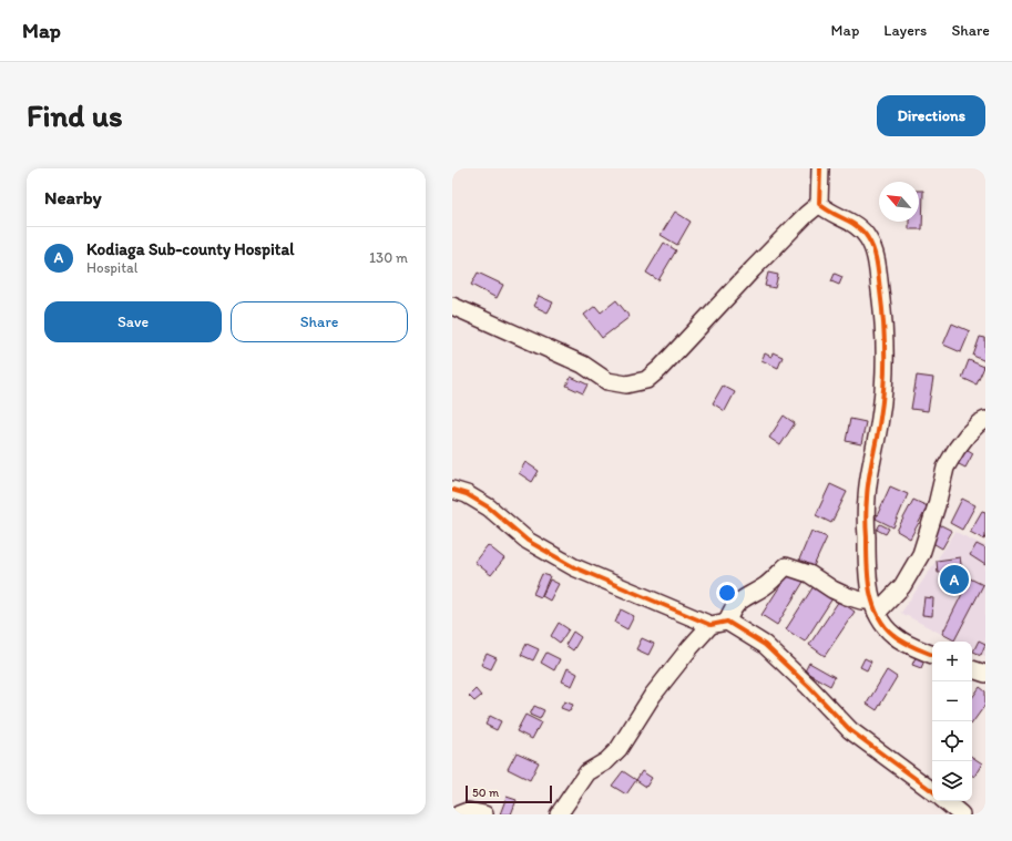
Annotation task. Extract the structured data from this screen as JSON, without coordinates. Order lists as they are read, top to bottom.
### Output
{
  "scale_bar": "50 m",
  "north": "top left",
  "page": {
    "header": "Map",
    "nav": ["Map", "Layers", "Share"],
    "buttons": [
      "Directions",
      ["Save", "Share"]
    ],
    "title": "Find us",
    "heading": "Nearby",
    "list": [
      {
        "mark": "A",
        "name": "Kodiaga Sub-county Hospital",
        "note": "Hospital",
        "value": "130 m"
      }
    ],
    "pins": "A",
    "map_buttons": ["+", "−"],
    "scale": "50 m"
  }
}
